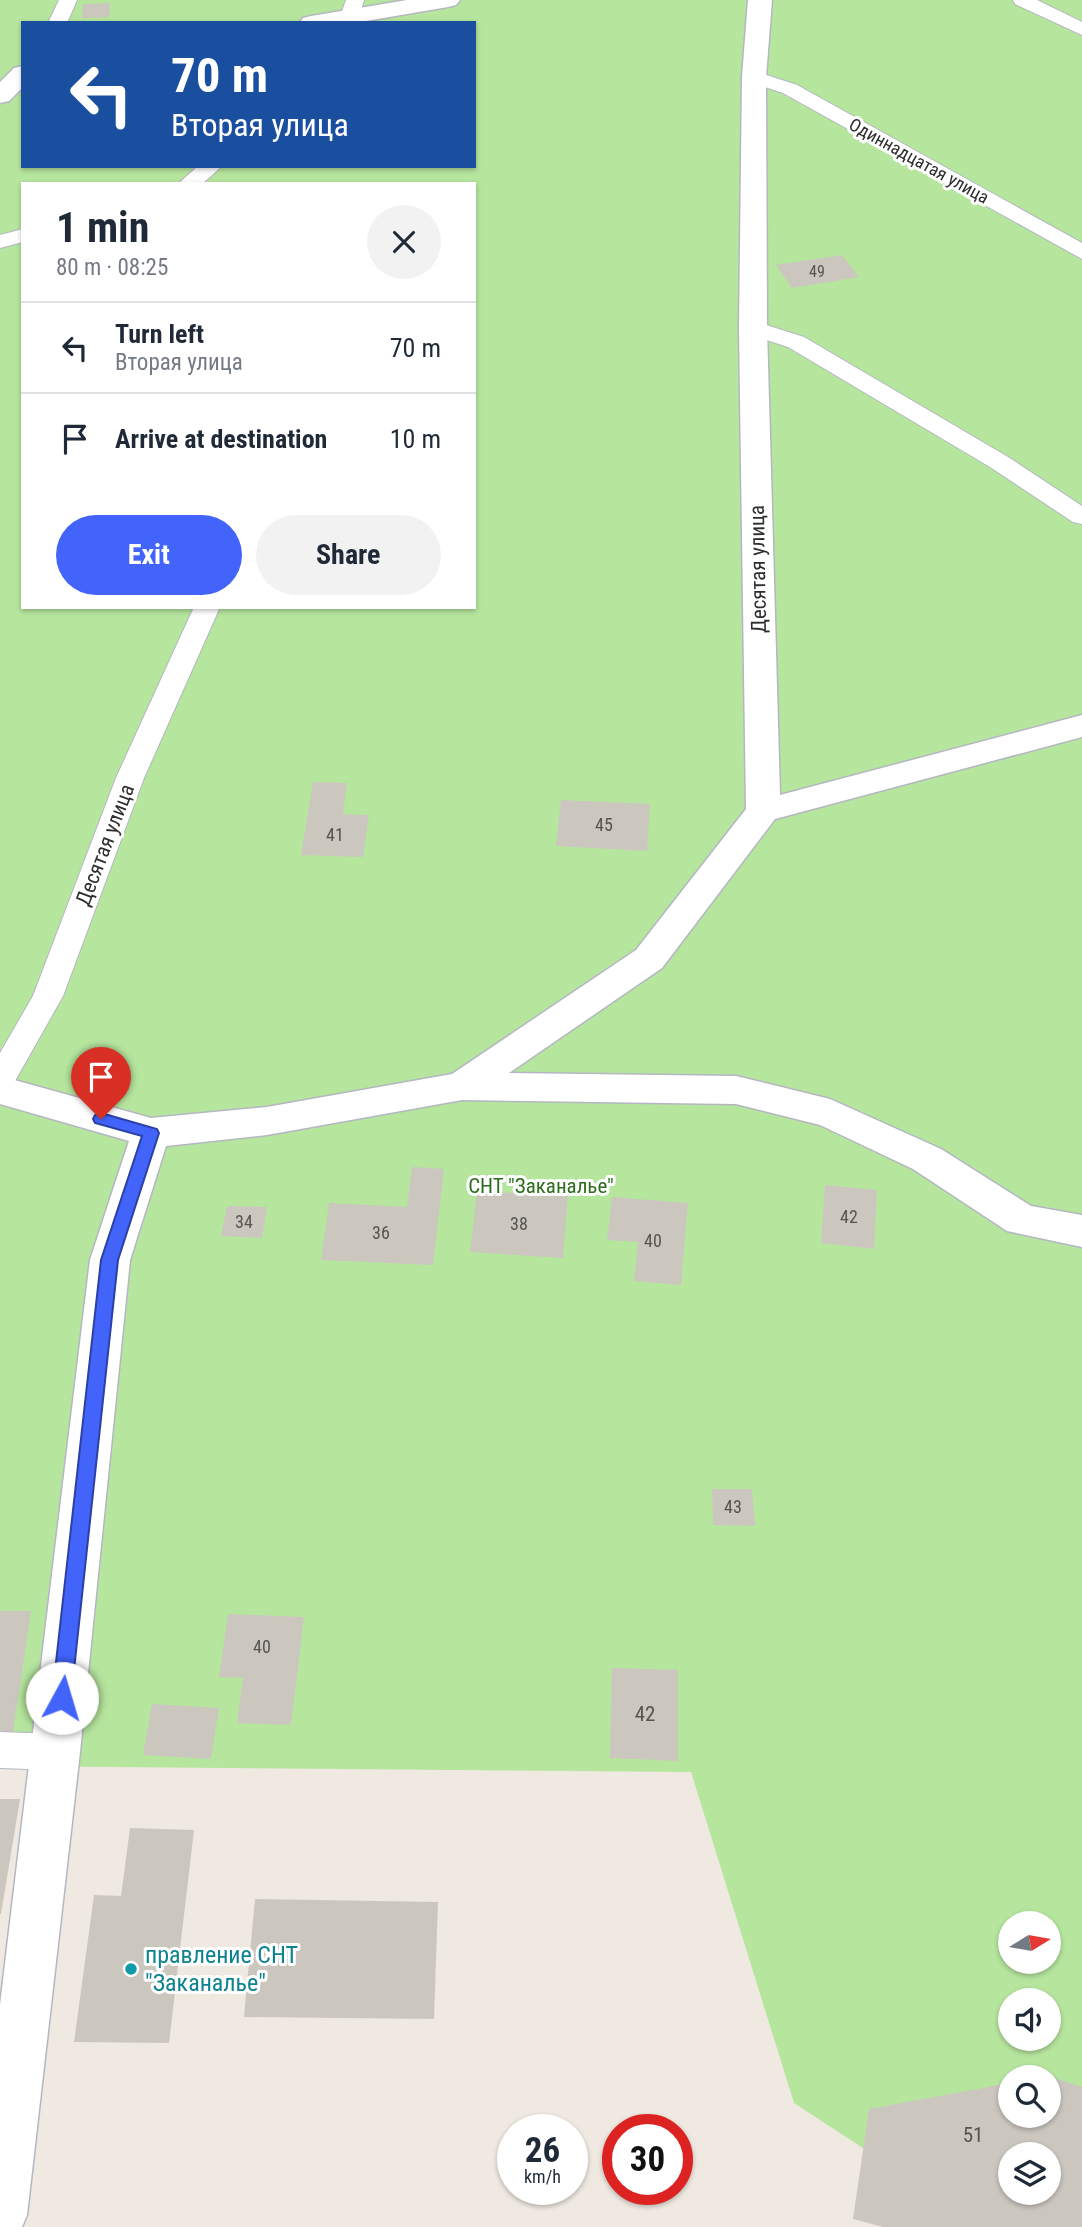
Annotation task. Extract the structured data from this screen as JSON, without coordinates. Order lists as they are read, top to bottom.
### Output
{
  "streets": {
    "street": ["Десятая улица"],
    "lane": ["Одиннадцатая улица"]
  },
  "crossings": [
    ["Одиннадцатая улица", "Десятая улица"]
  ],
  "parks": ["СНТ \"Заканалье\""],
  "places": ["правление СНТ \"Заканалье\""],
  "house_numbers": [
    "49",
    "45",
    "41",
    "42",
    "34",
    "38",
    "36",
    "40",
    "43",
    "40",
    "42",
    "51"
  ],
  "north": "right",
  "page": {
    "turn": ["70 m", "Вторая улица"],
    "heading": ["1 min", "80 m · 08:25"],
    "list": [
      {
        "name": "Turn left",
        "note": "Вторая улица",
        "value": "70 m"
      },
      {
        "name": "Arrive at destination",
        "value": "10 m"
      }
    ],
    "buttons": ["Exit", "Share"],
    "speed": "26 km/h",
    "limit": "30"
  }
}
